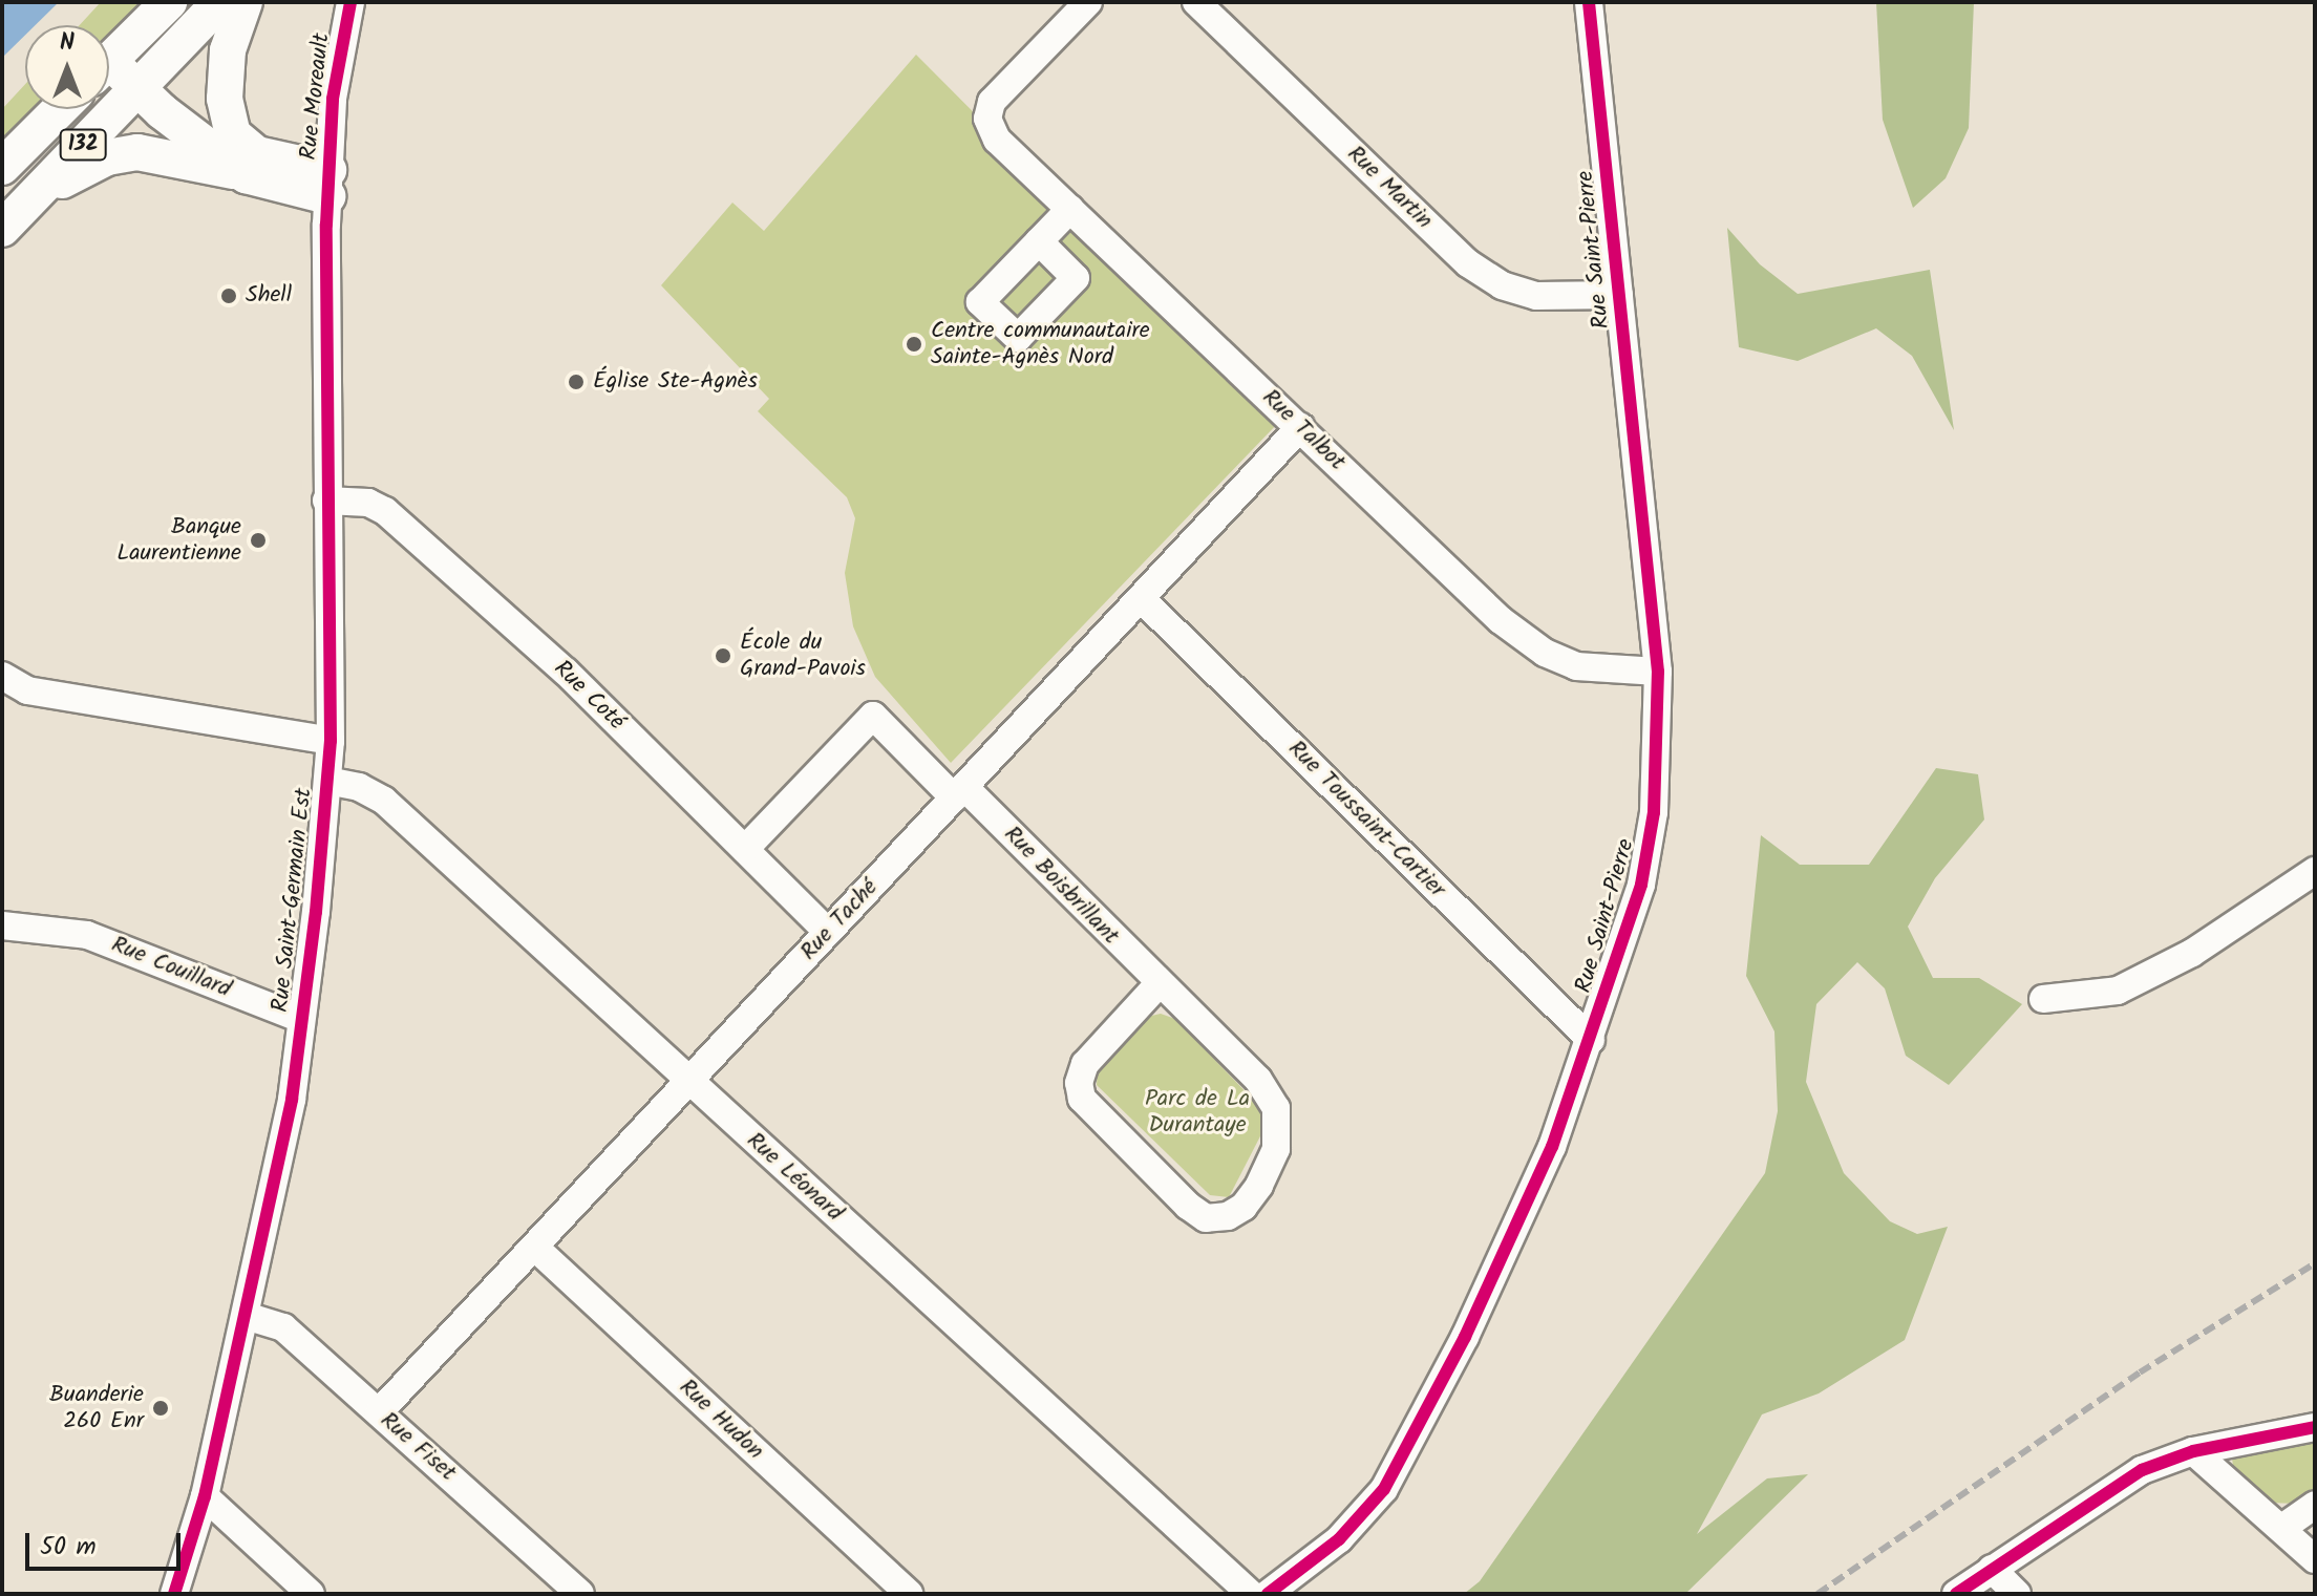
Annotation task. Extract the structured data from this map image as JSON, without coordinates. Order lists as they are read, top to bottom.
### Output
{
  "streets": {
    "main road": ["132"],
    "street": [
      "Rue Moreault",
      "Rue Martin",
      "Rue Saint-Pierre",
      "Rue Talbot",
      "Rue Coté",
      "Rue Toussaint-Cartier",
      "Rue Boisbrillant",
      "Rue Saint-Germain Est",
      "Rue Taché",
      "Rue Couillard",
      "Rue Léonard",
      "Rue Hudon",
      "Rue Fiset"
    ]
  },
  "crossings": [
    ["Rue Moreault", "Rue Saint-Germain Est"],
    ["Rue Martin", "Rue Saint-Pierre"],
    ["Rue Saint-Pierre", "Rue Talbot"],
    ["Rue Saint-Pierre", "Rue Toussaint-Cartier"],
    ["Rue Talbot", "Rue Taché"],
    ["Rue Coté", "Rue Boisbrillant"],
    ["Rue Coté", "Rue Saint-Germain Est"],
    ["Rue Coté", "Rue Taché"],
    ["Rue Toussaint-Cartier", "Rue Taché"],
    ["Rue Boisbrillant", "Rue Taché"],
    ["Rue Saint-Germain Est", "Rue Couillard"],
    ["Rue Saint-Germain Est", "Rue Léonard"],
    ["Rue Saint-Germain Est", "Rue Fiset"],
    ["Rue Taché", "Rue Léonard"],
    ["Rue Taché", "Rue Hudon"],
    ["Rue Taché", "Rue Fiset"]
  ],
  "parks": ["Parc de La Durantaye"],
  "places": [
    "Shell",
    "Centre communautaire Sainte-Agnès Nord",
    "Église Ste-Agnès",
    "Banque Laurentienne",
    "École du Grand-Pavois",
    "Buanderie 260 Enr"
  ],
  "scale_bar": "50 m",
  "north": "top"
}
